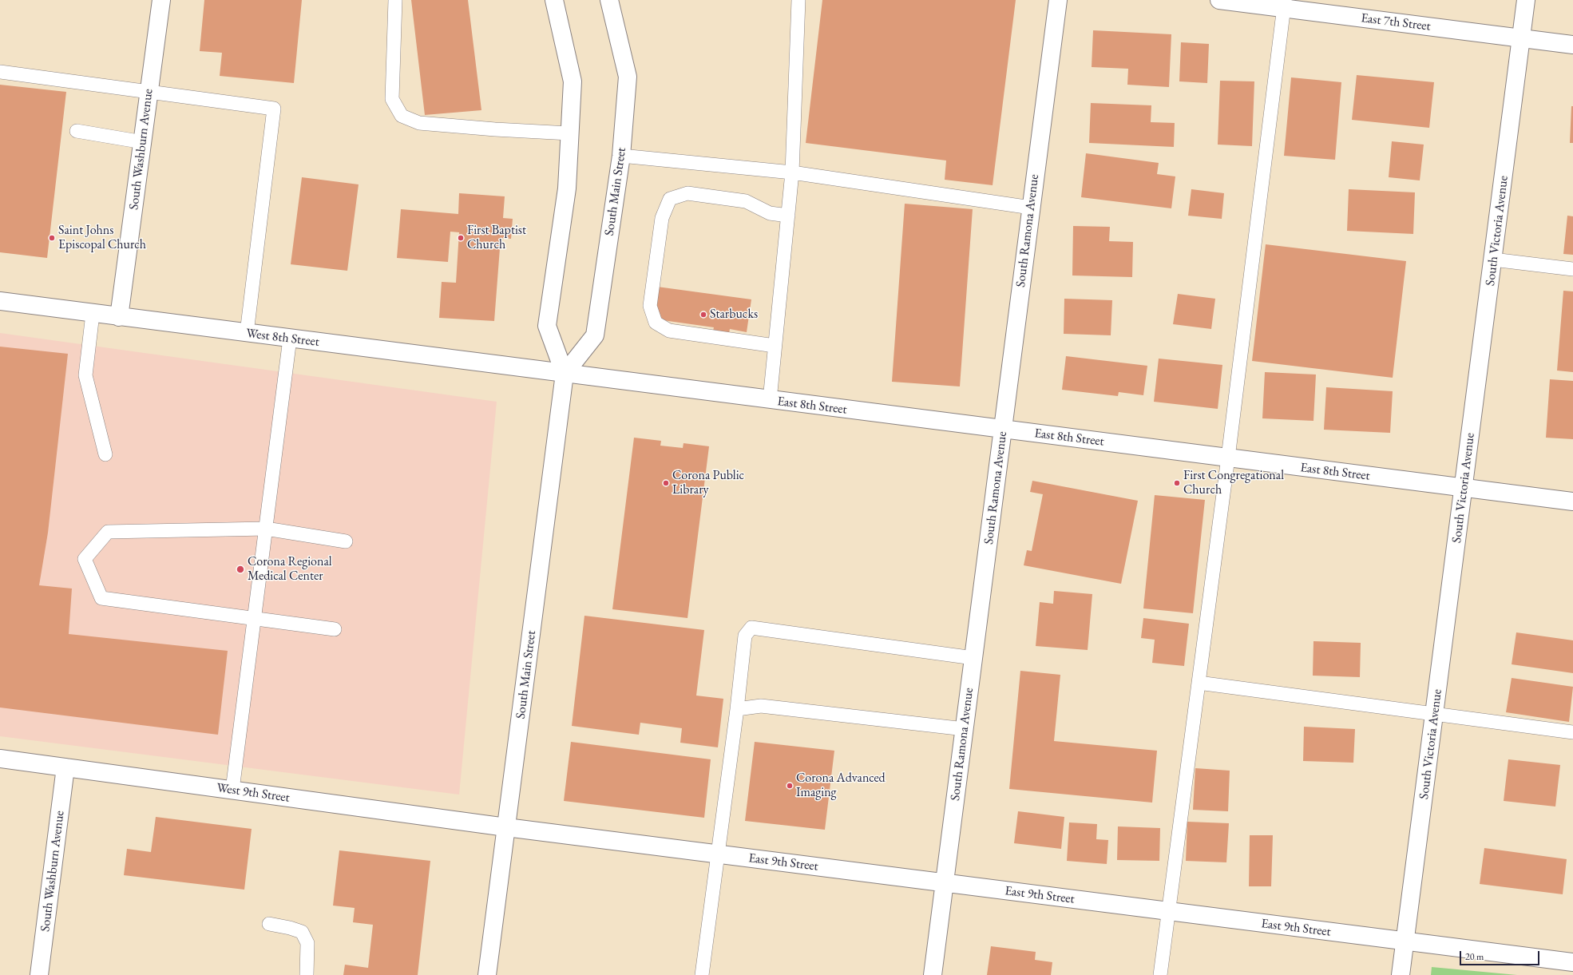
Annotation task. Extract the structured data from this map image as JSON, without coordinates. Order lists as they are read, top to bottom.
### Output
{
  "streets": {
    "street": [
      "East 7th Street",
      "South Washburn Avenue",
      "South Main Street",
      "South Ramona Avenue",
      "South Victoria Avenue",
      "West 8th Street",
      "East 8th Street",
      "West 9th Street",
      "East 9th Street"
    ]
  },
  "crossings": [
    ["East 7th Street", "South Victoria Avenue"],
    ["South Washburn Avenue", "West 8th Street"],
    ["South Washburn Avenue", "West 9th Street"],
    ["South Main Street", "West 8th Street"],
    ["South Main Street", "East 8th Street"],
    ["South Main Street", "West 9th Street"],
    ["South Main Street", "East 9th Street"],
    ["South Ramona Avenue", "East 8th Street"],
    ["South Ramona Avenue", "East 9th Street"],
    ["South Victoria Avenue", "East 8th Street"],
    ["South Victoria Avenue", "East 9th Street"],
    ["West 8th Street", "East 8th Street"],
    ["West 9th Street", "East 9th Street"]
  ],
  "places": [
    "Saint Johns Episcopal Church",
    "First Baptist Church",
    "Starbucks",
    "Corona Public Library",
    "First Congregational Church",
    "Corona Regional Medical Center",
    "Corona Advanced Imaging"
  ],
  "scale_bar": "20 m"
}
